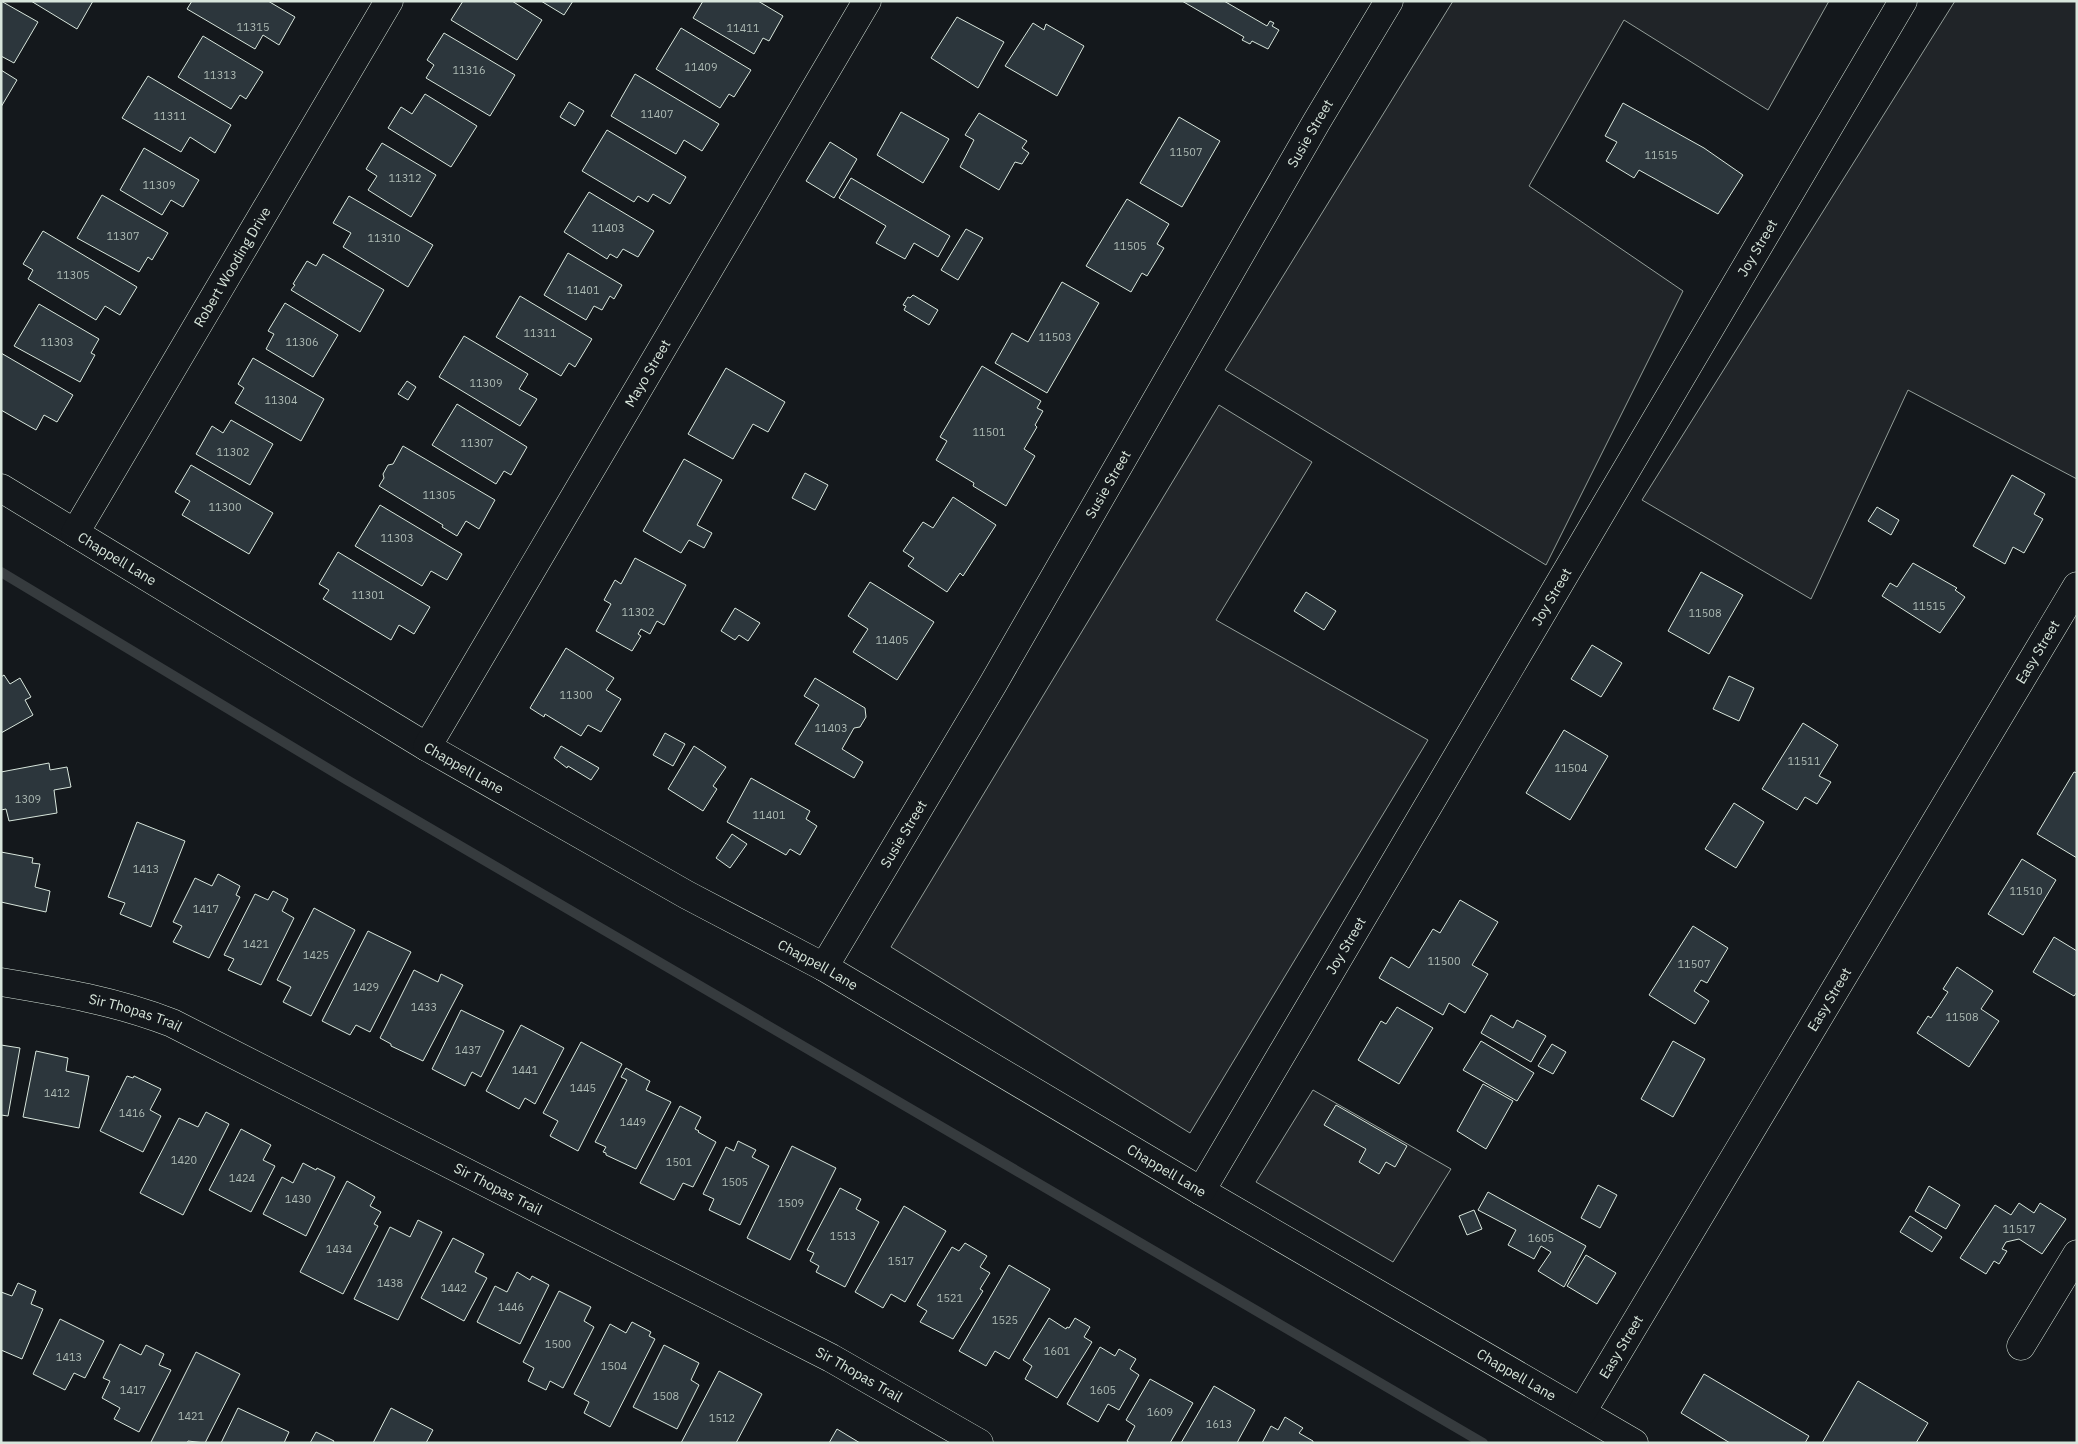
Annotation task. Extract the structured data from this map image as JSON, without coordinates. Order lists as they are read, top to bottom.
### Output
{
  "streets": {
    "street": [
      "Susie Street",
      "Joy Street",
      "Robert Wooding Drive",
      "Mayo Street",
      "Chappell Lane",
      "Easy Street",
      "Sir Thopas Trail"
    ]
  },
  "crossings": [
    ["Susie Street", "Chappell Lane"],
    ["Joy Street", "Chappell Lane"],
    ["Robert Wooding Drive", "Chappell Lane"],
    ["Mayo Street", "Chappell Lane"],
    ["Chappell Lane", "Easy Street"]
  ],
  "house_numbers": [
    "11315",
    "11411",
    "11409",
    "11316",
    "11313",
    "11407",
    "11311",
    "11507",
    "11515",
    "11312",
    "11309",
    "11403",
    "11307",
    "11310",
    "11505",
    "11305",
    "11401",
    "11311",
    "11503",
    "11303",
    "11306",
    "11309",
    "11304",
    "11501",
    "11307",
    "11302",
    "11305",
    "11300",
    "11303",
    "11301",
    "11515",
    "11302",
    "11508",
    "11405",
    "11300",
    "11403",
    "11511",
    "11504",
    "1309",
    "11401",
    "1413",
    "11510",
    "1417",
    "1421",
    "1425",
    "11500",
    "11507",
    "1429",
    "1433",
    "11508",
    "1437",
    "1441",
    "1445",
    "1412",
    "1416",
    "1449",
    "1420",
    "1501",
    "1424",
    "1505",
    "1430",
    "1509",
    "11517",
    "1513",
    "1605",
    "1434",
    "1517",
    "1438",
    "1442",
    "1521",
    "1446",
    "1525",
    "1500",
    "1601",
    "1413",
    "1504",
    "1417",
    "1605",
    "1508",
    "1609",
    "1421",
    "1512",
    "1613"
  ]
}
